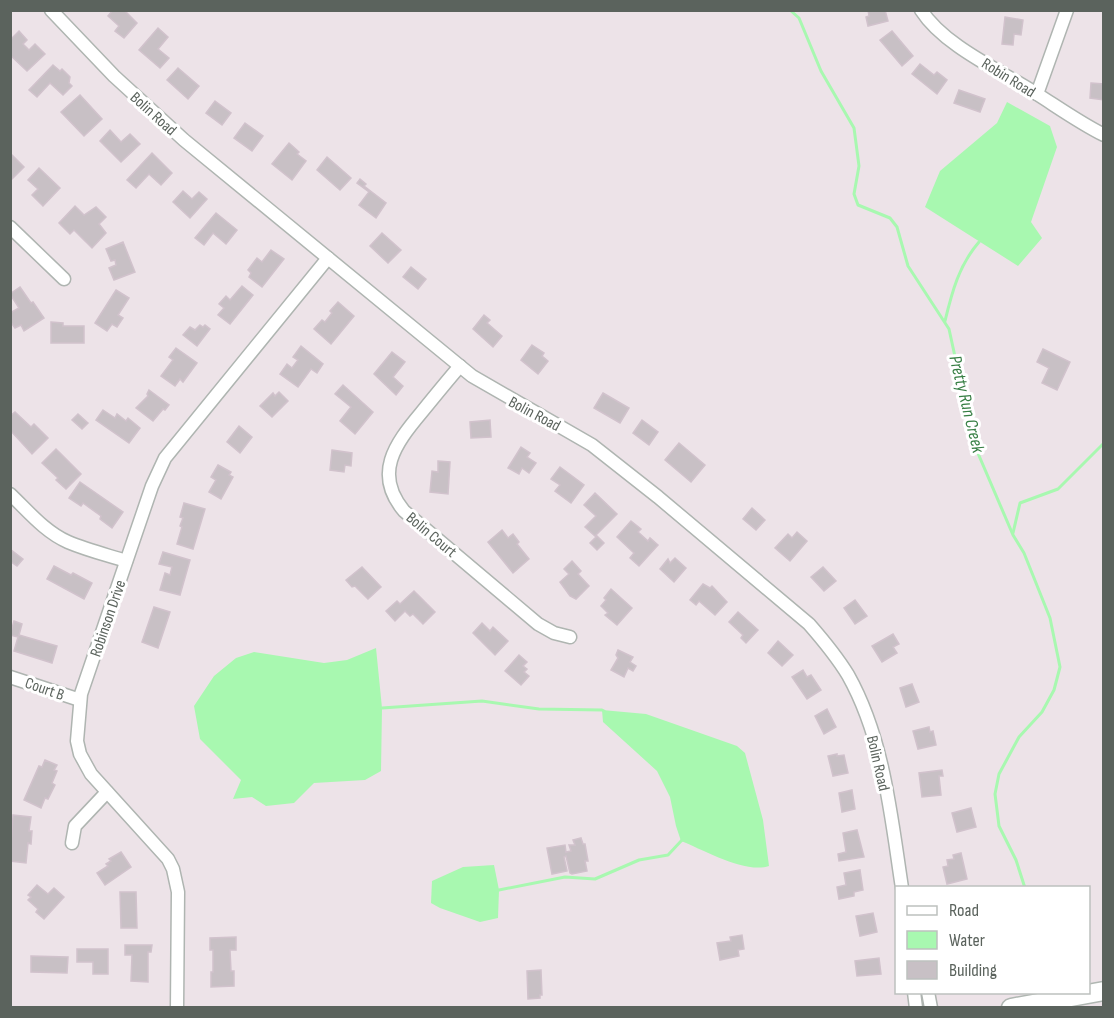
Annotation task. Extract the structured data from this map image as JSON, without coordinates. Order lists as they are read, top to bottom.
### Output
{
  "streets": {
    "street": [
      "Robin Road",
      "Bolin Road",
      "Bolin Court",
      "Robinson Drive",
      "Court B"
    ]
  },
  "crossings": [
    ["Bolin Road", "Bolin Court"],
    ["Bolin Road", "Robinson Drive"],
    ["Robinson Drive", "Court B"]
  ],
  "water": ["Pretty Run Creek"],
  "legend": ["Road", "Water", "Building"]
}
